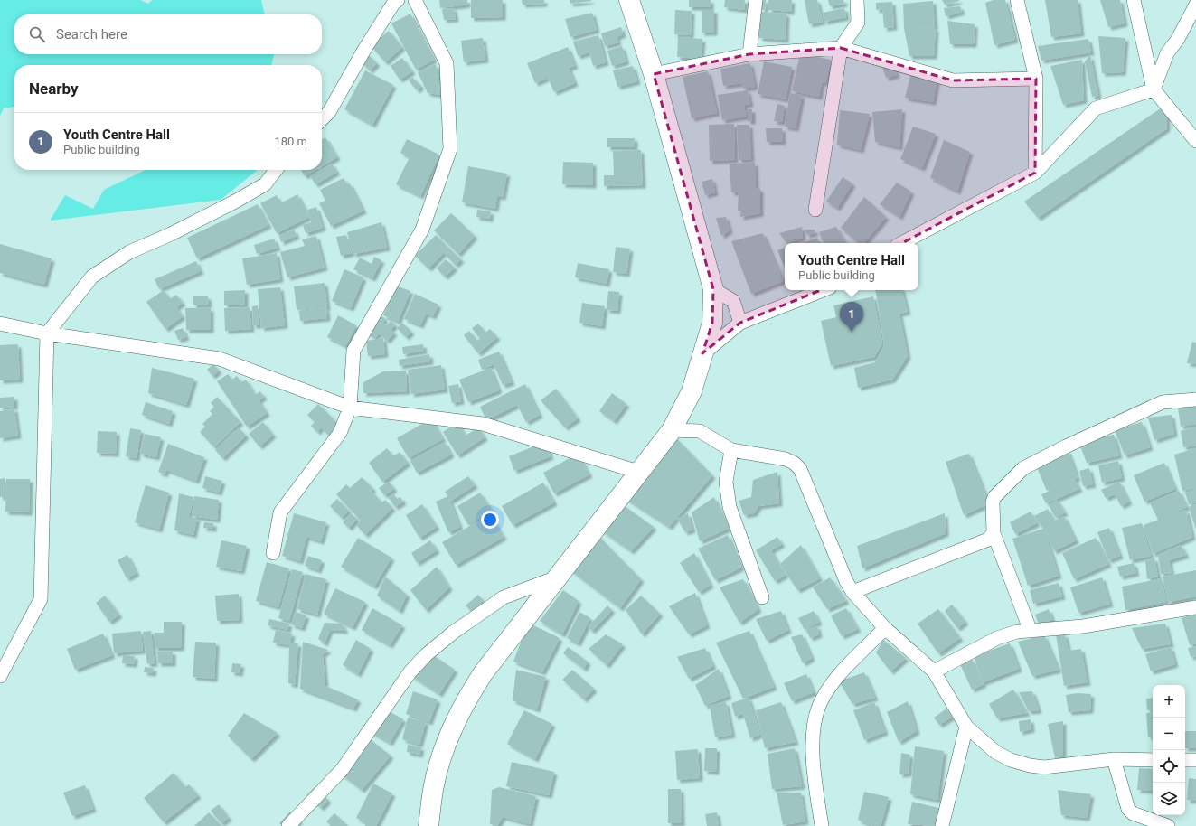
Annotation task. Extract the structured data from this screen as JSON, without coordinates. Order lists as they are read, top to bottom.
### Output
{
  "page": {
    "search": "Search here",
    "heading": "Nearby",
    "list": [
      {
        "mark": "1",
        "name": "Youth Centre Hall",
        "note": "Public building",
        "value": "180 m"
      }
    ],
    "popup": ["Youth Centre Hall", "Public building"],
    "pins": "1",
    "map_buttons": ["+", "−"]
  }
}
